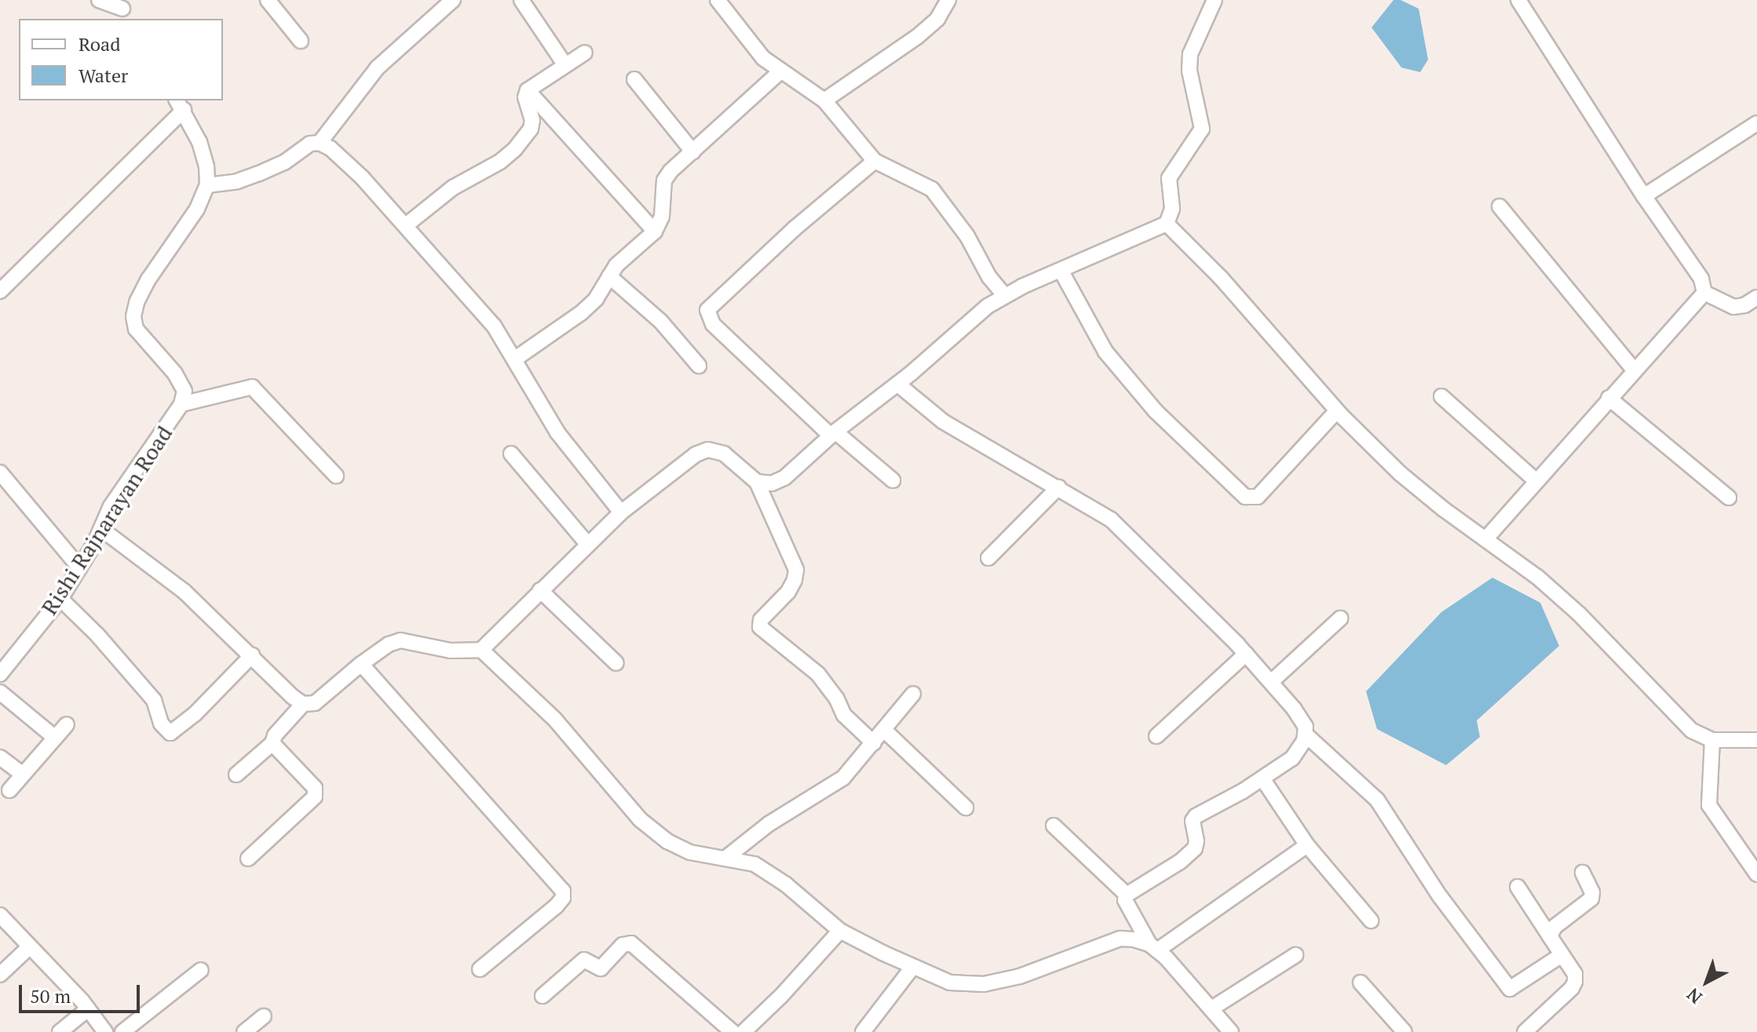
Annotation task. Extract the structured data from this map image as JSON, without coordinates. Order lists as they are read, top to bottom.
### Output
{
  "streets": {
    "street": ["Rishi Rajnarayan Road"]
  },
  "legend": ["Road", "Water"],
  "scale_bar": "50 m",
  "north": "bottom left"
}
